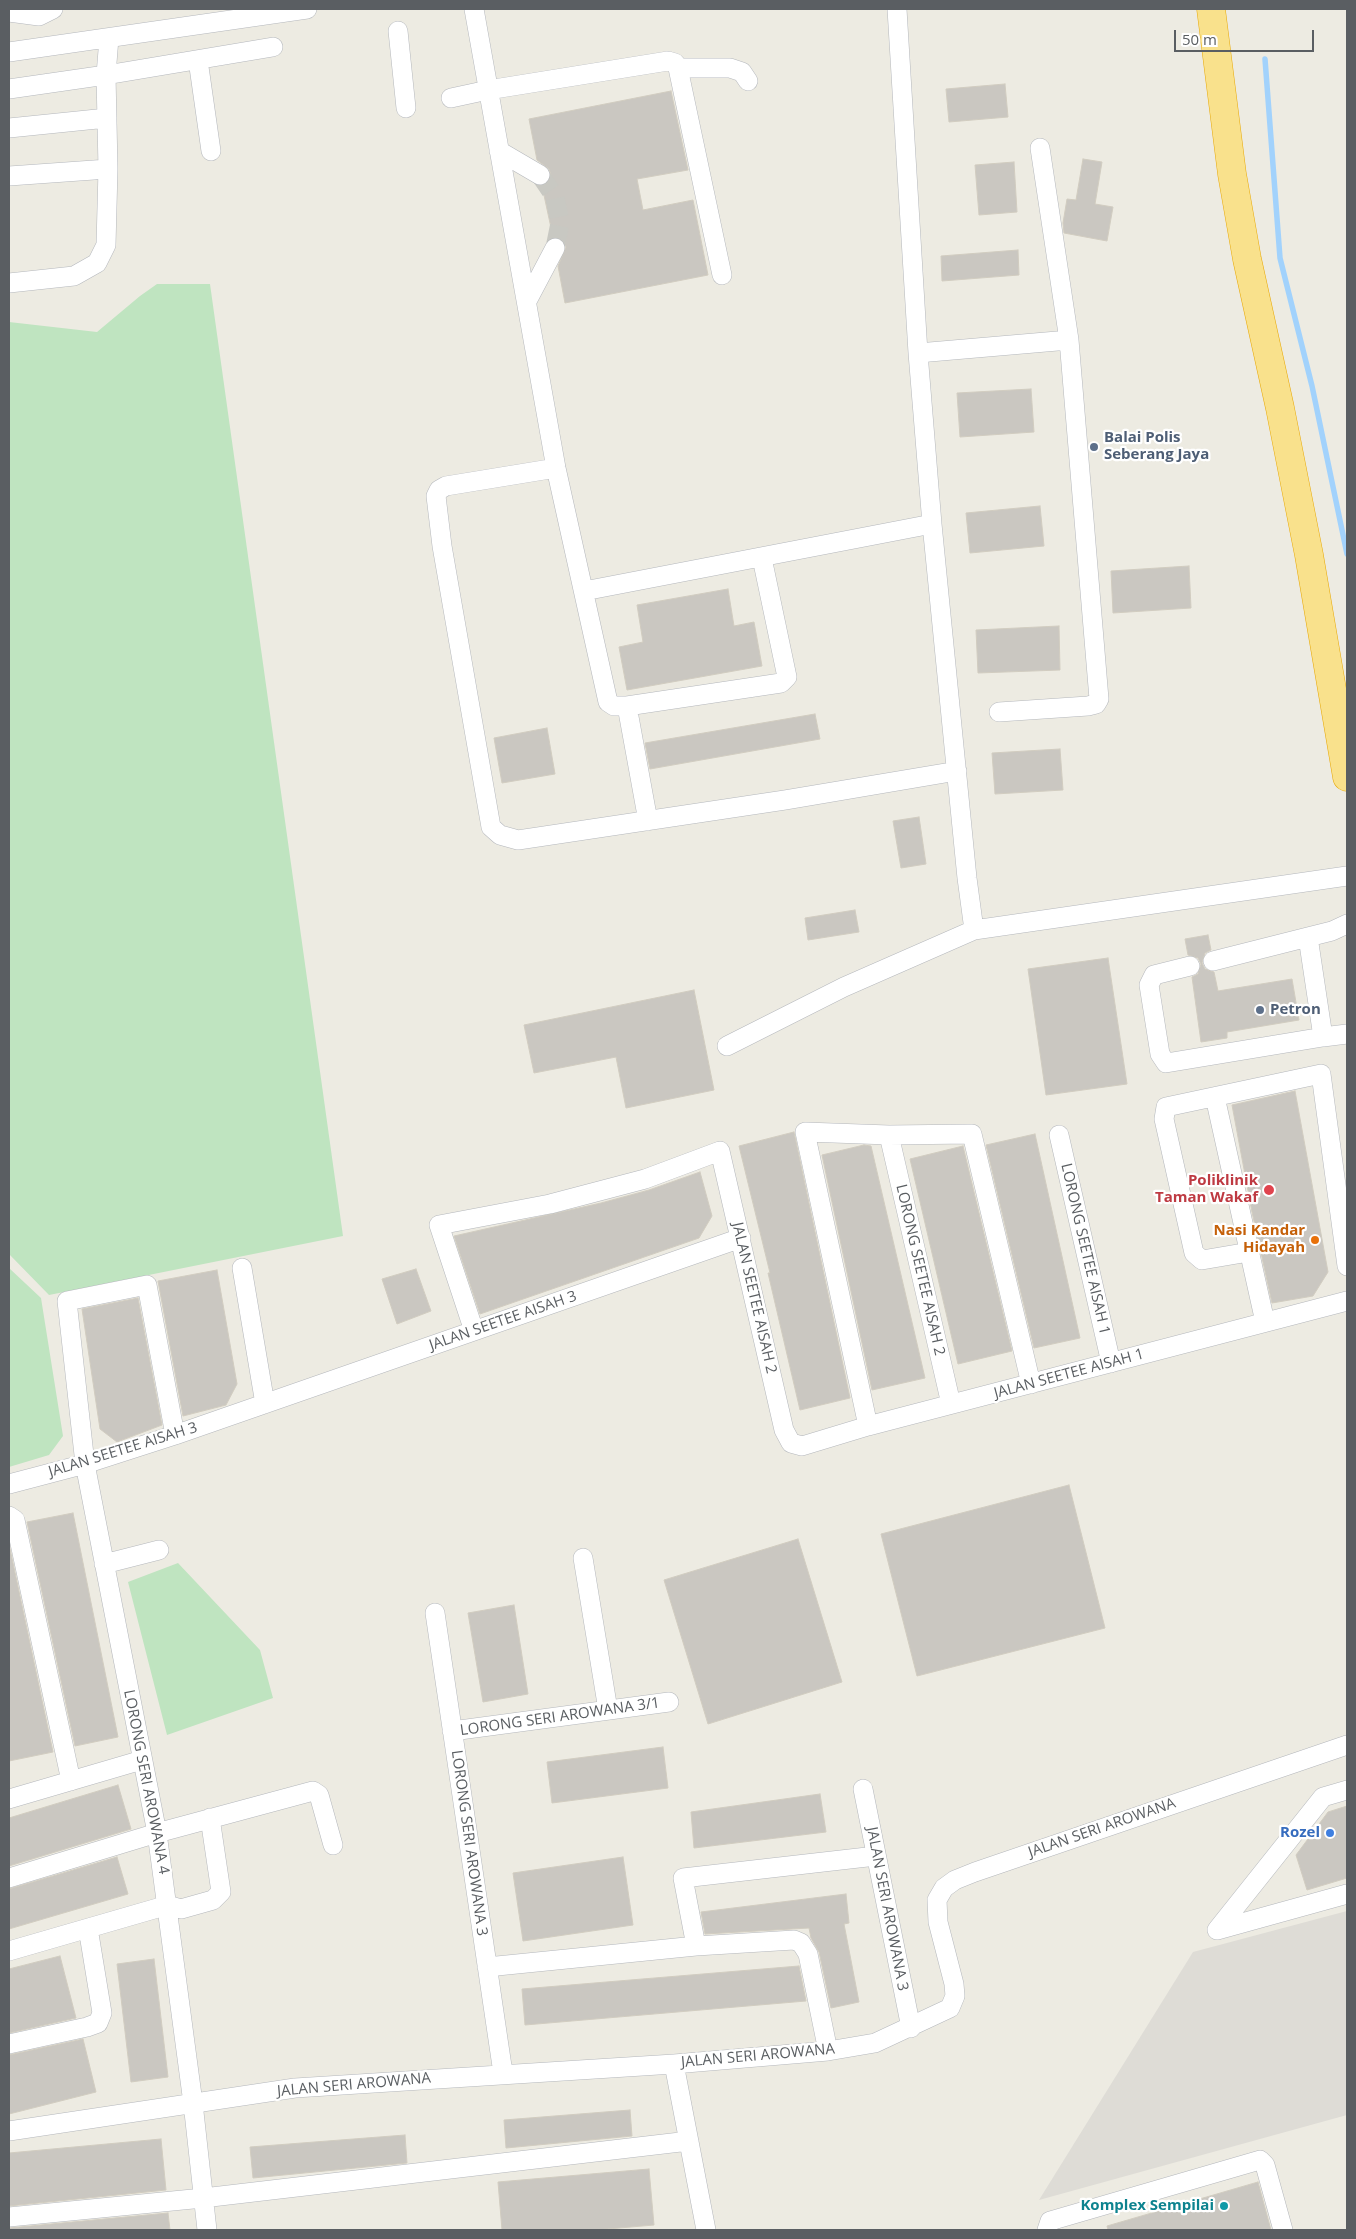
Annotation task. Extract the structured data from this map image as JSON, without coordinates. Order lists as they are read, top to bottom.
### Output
{
  "streets": {
    "street": [
      "LORONG SEETEE AISAH 1",
      "LORONG SEETEE AISAH 2",
      "JALAN SEETEE AISAH 2",
      "JALAN SEETEE AISAH 3",
      "JALAN SEETEE AISAH 1",
      "LORONG SERI AROWANA 3/1",
      "LORONG SERI AROWANA 4",
      "JALAN SERI AROWANA",
      "LORONG SERI AROWANA 3",
      "JALAN SERI AROWANA 3"
    ]
  },
  "crossings": [
    ["LORONG SEETEE AISAH 1", "JALAN SEETEE AISAH 1"],
    ["LORONG SEETEE AISAH 2", "JALAN SEETEE AISAH 1"],
    ["JALAN SEETEE AISAH 2", "JALAN SEETEE AISAH 3"],
    ["JALAN SEETEE AISAH 2", "JALAN SEETEE AISAH 1"],
    ["JALAN SEETEE AISAH 3", "LORONG SERI AROWANA 4"],
    ["LORONG SERI AROWANA 3/1", "LORONG SERI AROWANA 3"],
    ["LORONG SERI AROWANA 4", "JALAN SERI AROWANA"],
    ["JALAN SERI AROWANA", "LORONG SERI AROWANA 3"],
    ["JALAN SERI AROWANA", "JALAN SERI AROWANA 3"]
  ],
  "places": [
    "Balai Polis Seberang Jaya",
    "Petron",
    "Poliklinik Taman Wakaf",
    "Nasi Kandar Hidayah",
    "Rozel",
    "Komplex Sempilai"
  ],
  "scale_bar": "50 m"
}
